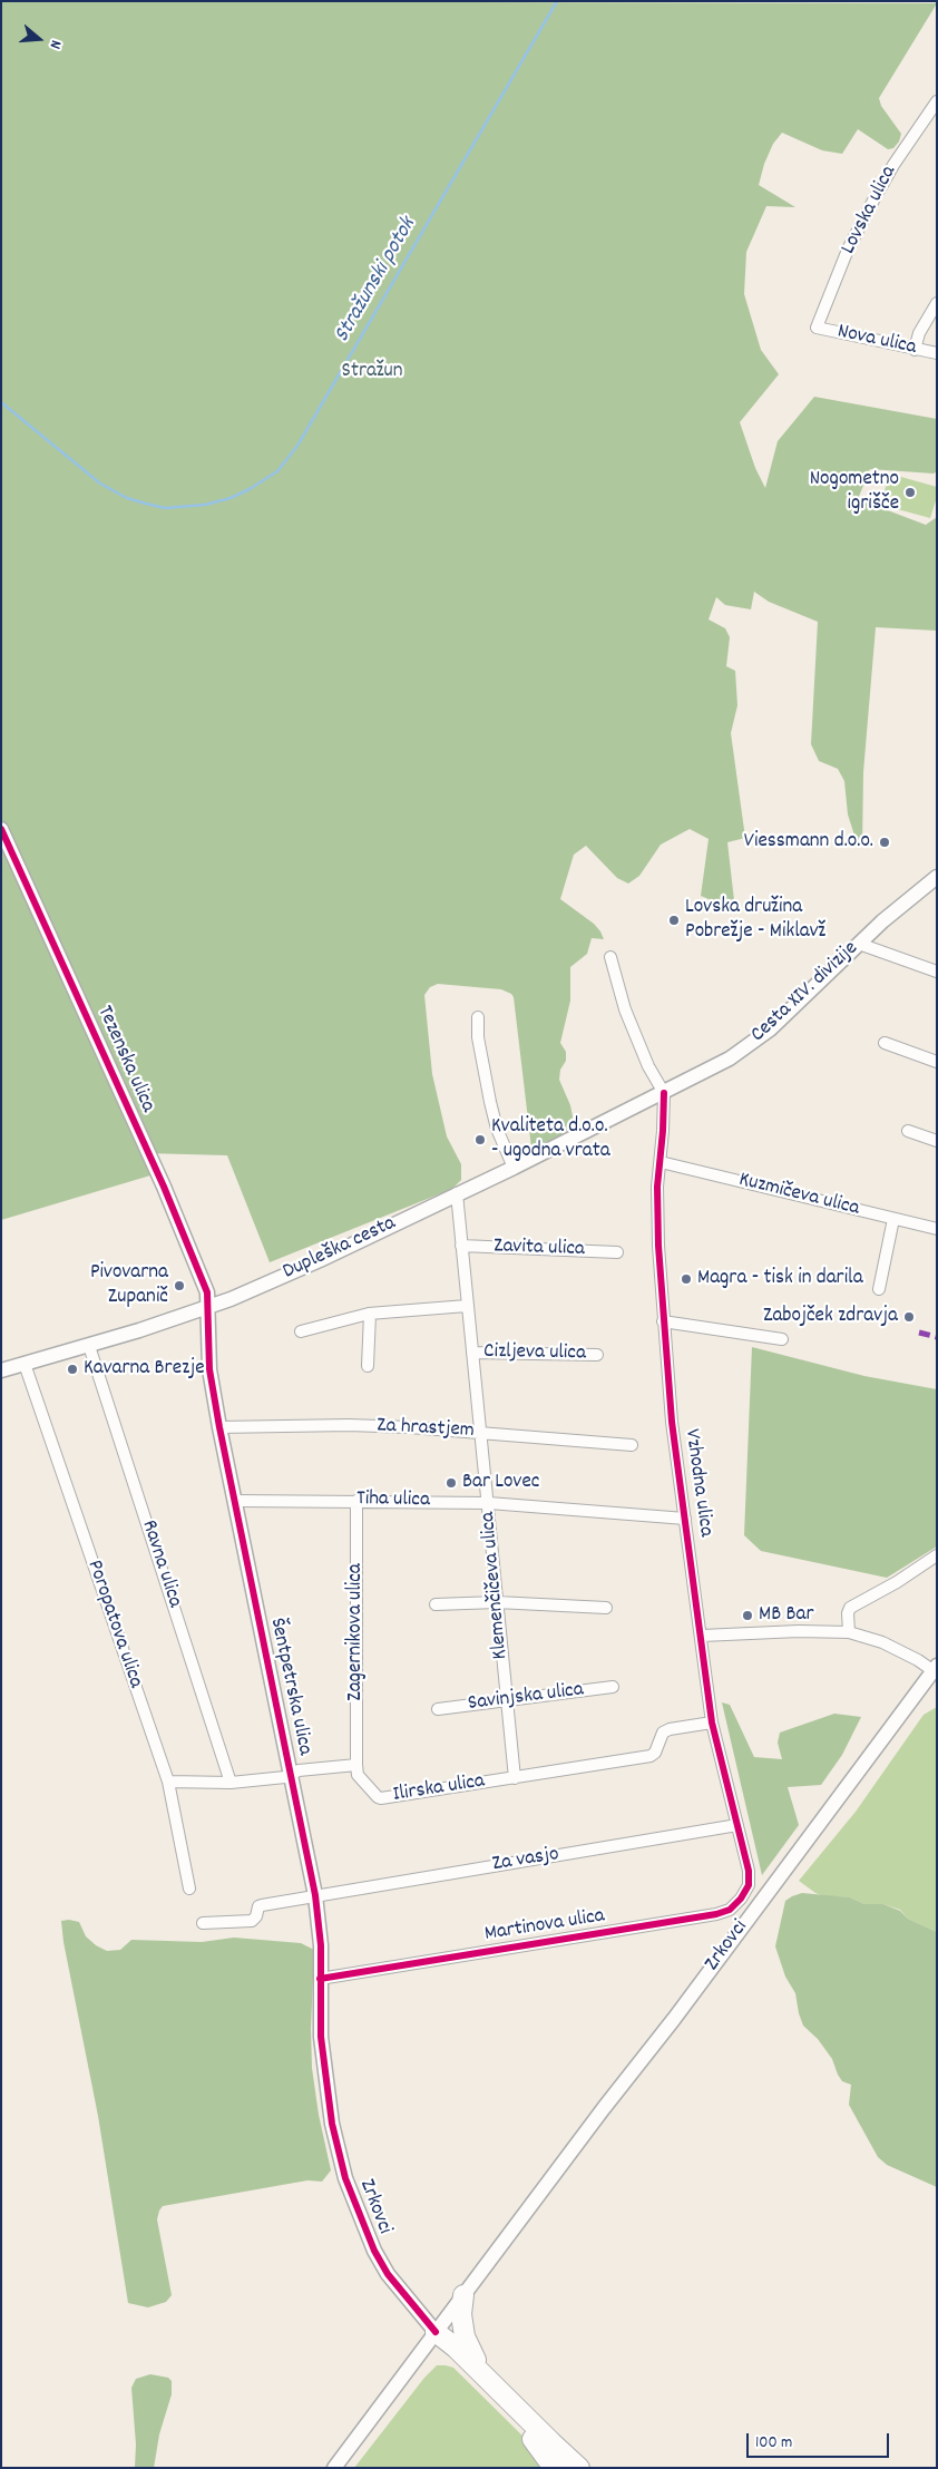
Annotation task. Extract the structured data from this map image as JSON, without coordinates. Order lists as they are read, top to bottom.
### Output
{
  "streets": {
    "street": [
      "Lovska ulica",
      "Nova ulica",
      "Cesta XIV. divizije",
      "Tezenska ulica",
      "Kuzmičeva ulica",
      "Dupleška cesta",
      "Zavita ulica",
      "Cizljeva ulica",
      "Za hrastjem",
      "Vzhodna ulica",
      "Tiha ulica",
      "Ravna ulica",
      "Klemenčičeva ulica",
      "Poropatova ulica",
      "Zagernikova ulica",
      "Šentpetrska ulica",
      "Savinjska ulica",
      "Ilirska ulica",
      "Za vasjo",
      "Martinova ulica",
      "Zrkovci"
    ]
  },
  "crossings": [
    ["Lovska ulica", "Nova ulica"],
    ["Cesta XIV. divizije", "Dupleška cesta"],
    ["Cesta XIV. divizije", "Vzhodna ulica"],
    ["Tezenska ulica", "Dupleška cesta"],
    ["Tezenska ulica", "Šentpetrska ulica"],
    ["Kuzmičeva ulica", "Vzhodna ulica"],
    ["Dupleška cesta", "Vzhodna ulica"],
    ["Dupleška cesta", "Ravna ulica"],
    ["Dupleška cesta", "Klemenčičeva ulica"],
    ["Dupleška cesta", "Poropatova ulica"],
    ["Dupleška cesta", "Šentpetrska ulica"],
    ["Zavita ulica", "Klemenčičeva ulica"],
    ["Cizljeva ulica", "Klemenčičeva ulica"],
    ["Za hrastjem", "Klemenčičeva ulica"],
    ["Za hrastjem", "Šentpetrska ulica"],
    ["Vzhodna ulica", "Tiha ulica"],
    ["Vzhodna ulica", "Ilirska ulica"],
    ["Vzhodna ulica", "Za vasjo"],
    ["Vzhodna ulica", "Martinova ulica"],
    ["Tiha ulica", "Klemenčičeva ulica"],
    ["Tiha ulica", "Zagernikova ulica"],
    ["Tiha ulica", "Šentpetrska ulica"],
    ["Klemenčičeva ulica", "Savinjska ulica"],
    ["Klemenčičeva ulica", "Ilirska ulica"],
    ["Zagernikova ulica", "Ilirska ulica"],
    ["Šentpetrska ulica", "Za vasjo"],
    ["Šentpetrska ulica", "Martinova ulica"],
    ["Šentpetrska ulica", "Zrkovci"]
  ],
  "water": ["Stražunski potok"],
  "parks": ["Stražun"],
  "places": [
    "Nogometno igrišče",
    "Viessmann d.o.o.",
    "Lovska družina Pobrežje - Miklavž",
    "Kvaliteta d.o.o. - ugodna vrata",
    "Magra - tisk in darila",
    "Pivovarna Zupanič",
    "Zabojček zdravja",
    "Kavarna Brezje",
    "Bar Lovec",
    "MB Bar"
  ],
  "scale_bar": "100 m",
  "north": "right"
}
